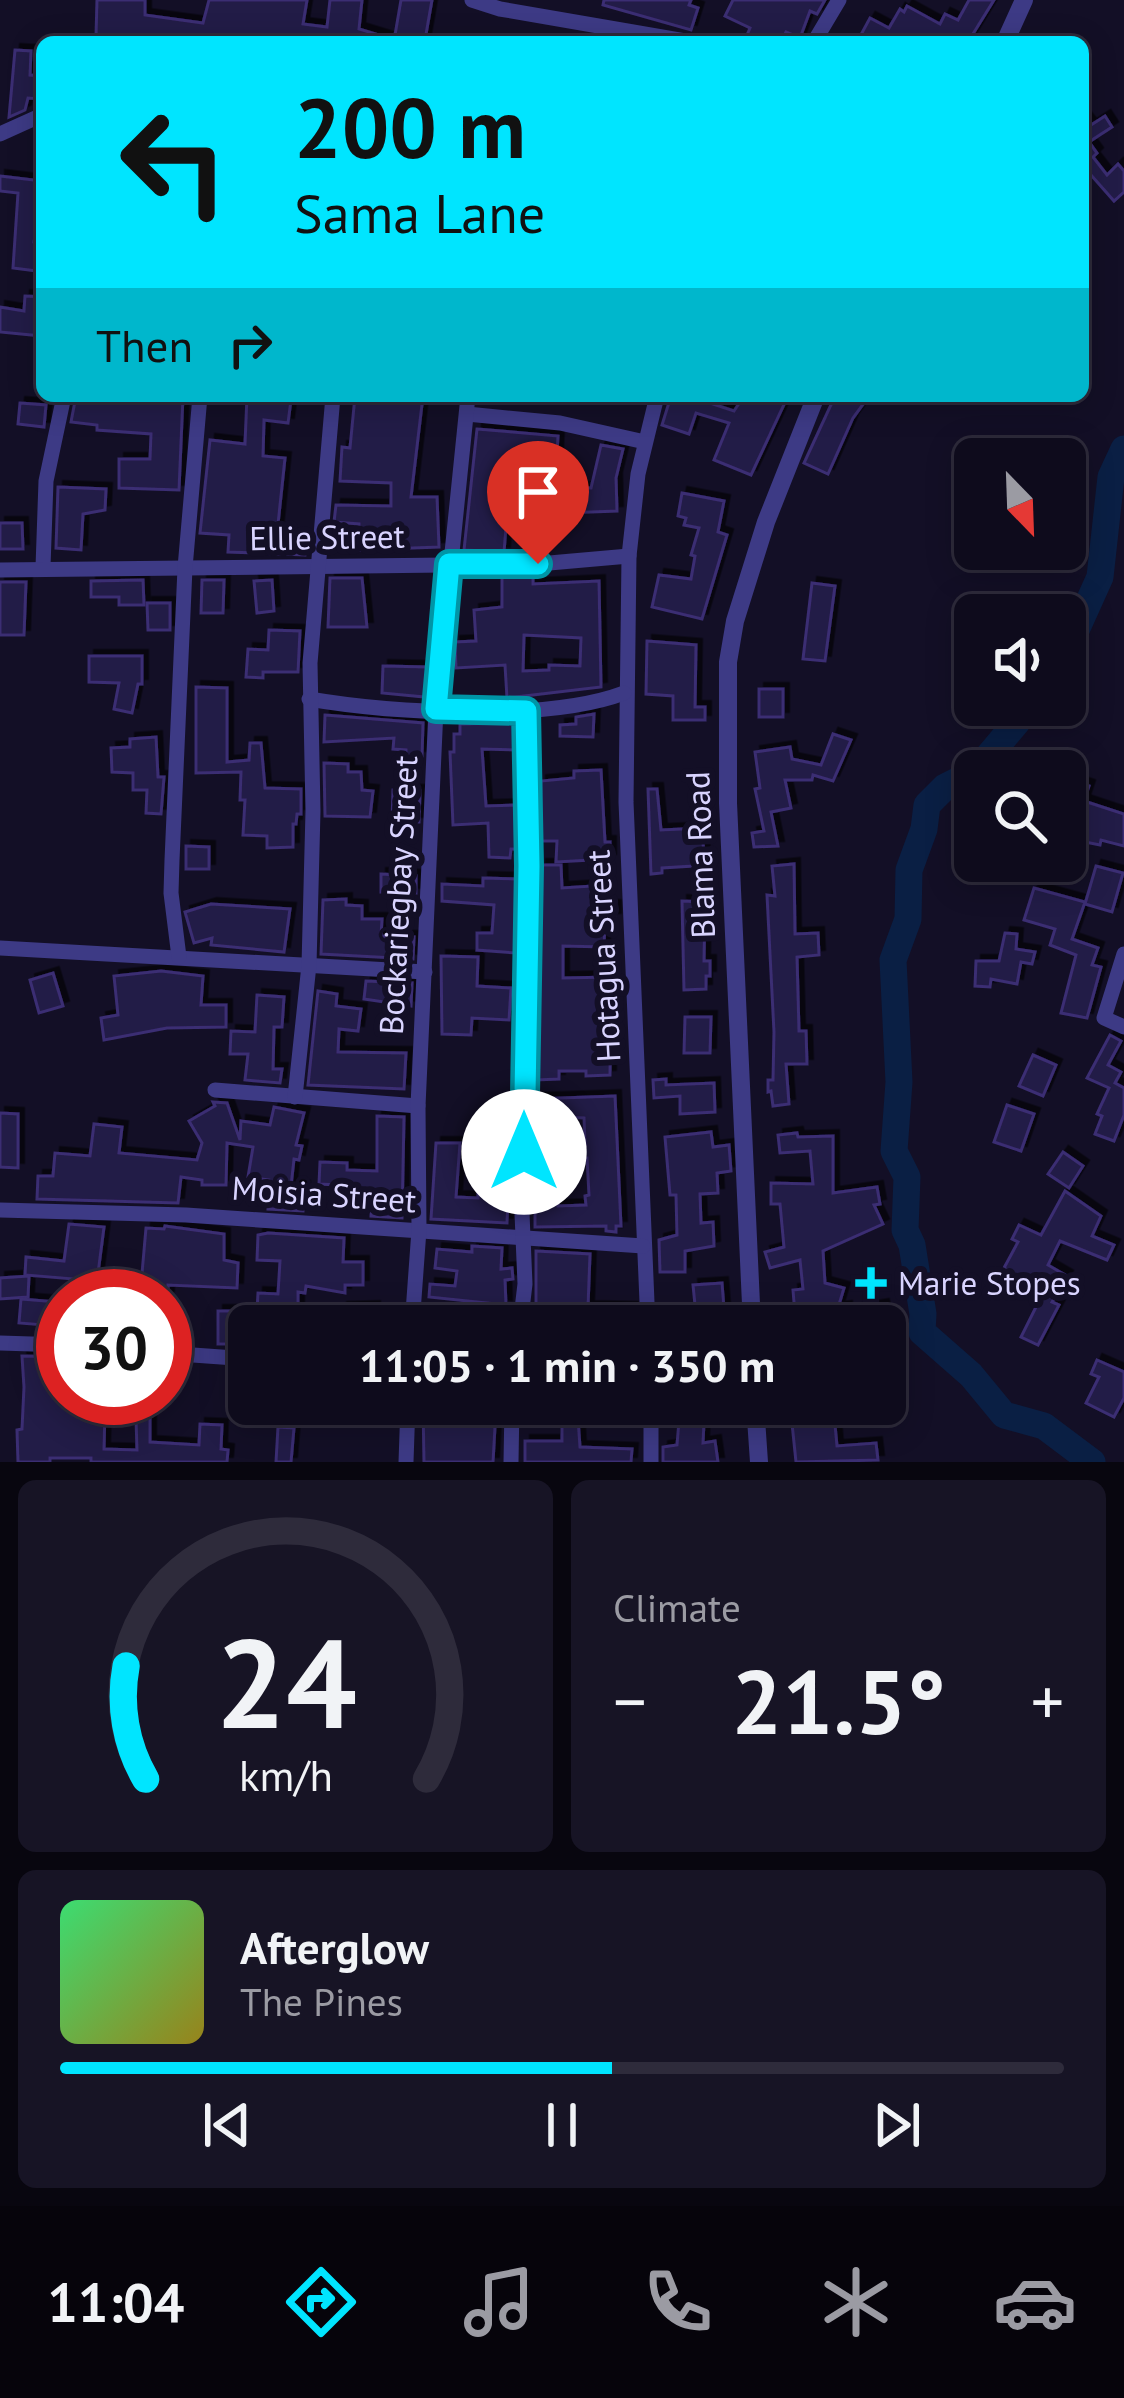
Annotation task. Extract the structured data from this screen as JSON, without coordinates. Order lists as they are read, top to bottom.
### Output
{
  "streets": {
    "street": [
      "Ellie Street",
      "Blama Road",
      "Bockariegbay Street",
      "Hotagua Street",
      "Moisia Street"
    ]
  },
  "crossings": [
    ["Ellie Street", "Bockariegbay Street"],
    ["Ellie Street", "Hotagua Street"],
    ["Bockariegbay Street", "Moisia Street"],
    ["Hotagua Street", "Moisia Street"]
  ],
  "places": {
    "health": ["Marie Stopes"]
  },
  "north": "bottom right",
  "page": {
    "turn": ["200 m", "Sama Lane"],
    "then": "Then",
    "limit": "30",
    "trip": "11:05 · 1 min · 350 m",
    "tile": "Climate",
    "heat": ["−", "21.5°", "+"],
    "song": ["Afterglow", "The Pines"],
    "tabs": "11:04",
    "gauge": ["24", "km/h"]
  }
}
